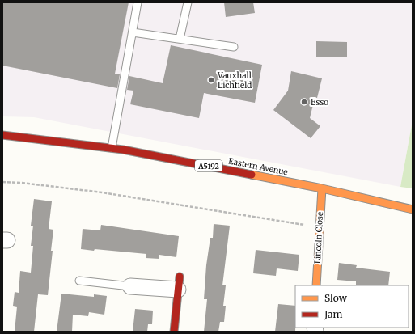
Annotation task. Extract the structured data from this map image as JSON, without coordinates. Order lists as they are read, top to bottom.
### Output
{
  "streets": {
    "main road": ["A5192", "Eastern Avenue", "Lincoln Close"]
  },
  "crossings": [
    ["Eastern Avenue", "Lincoln Close"]
  ],
  "places": ["Vauxhall Lichfield", "Esso"],
  "legend": ["Slow", "Jam"]
}
